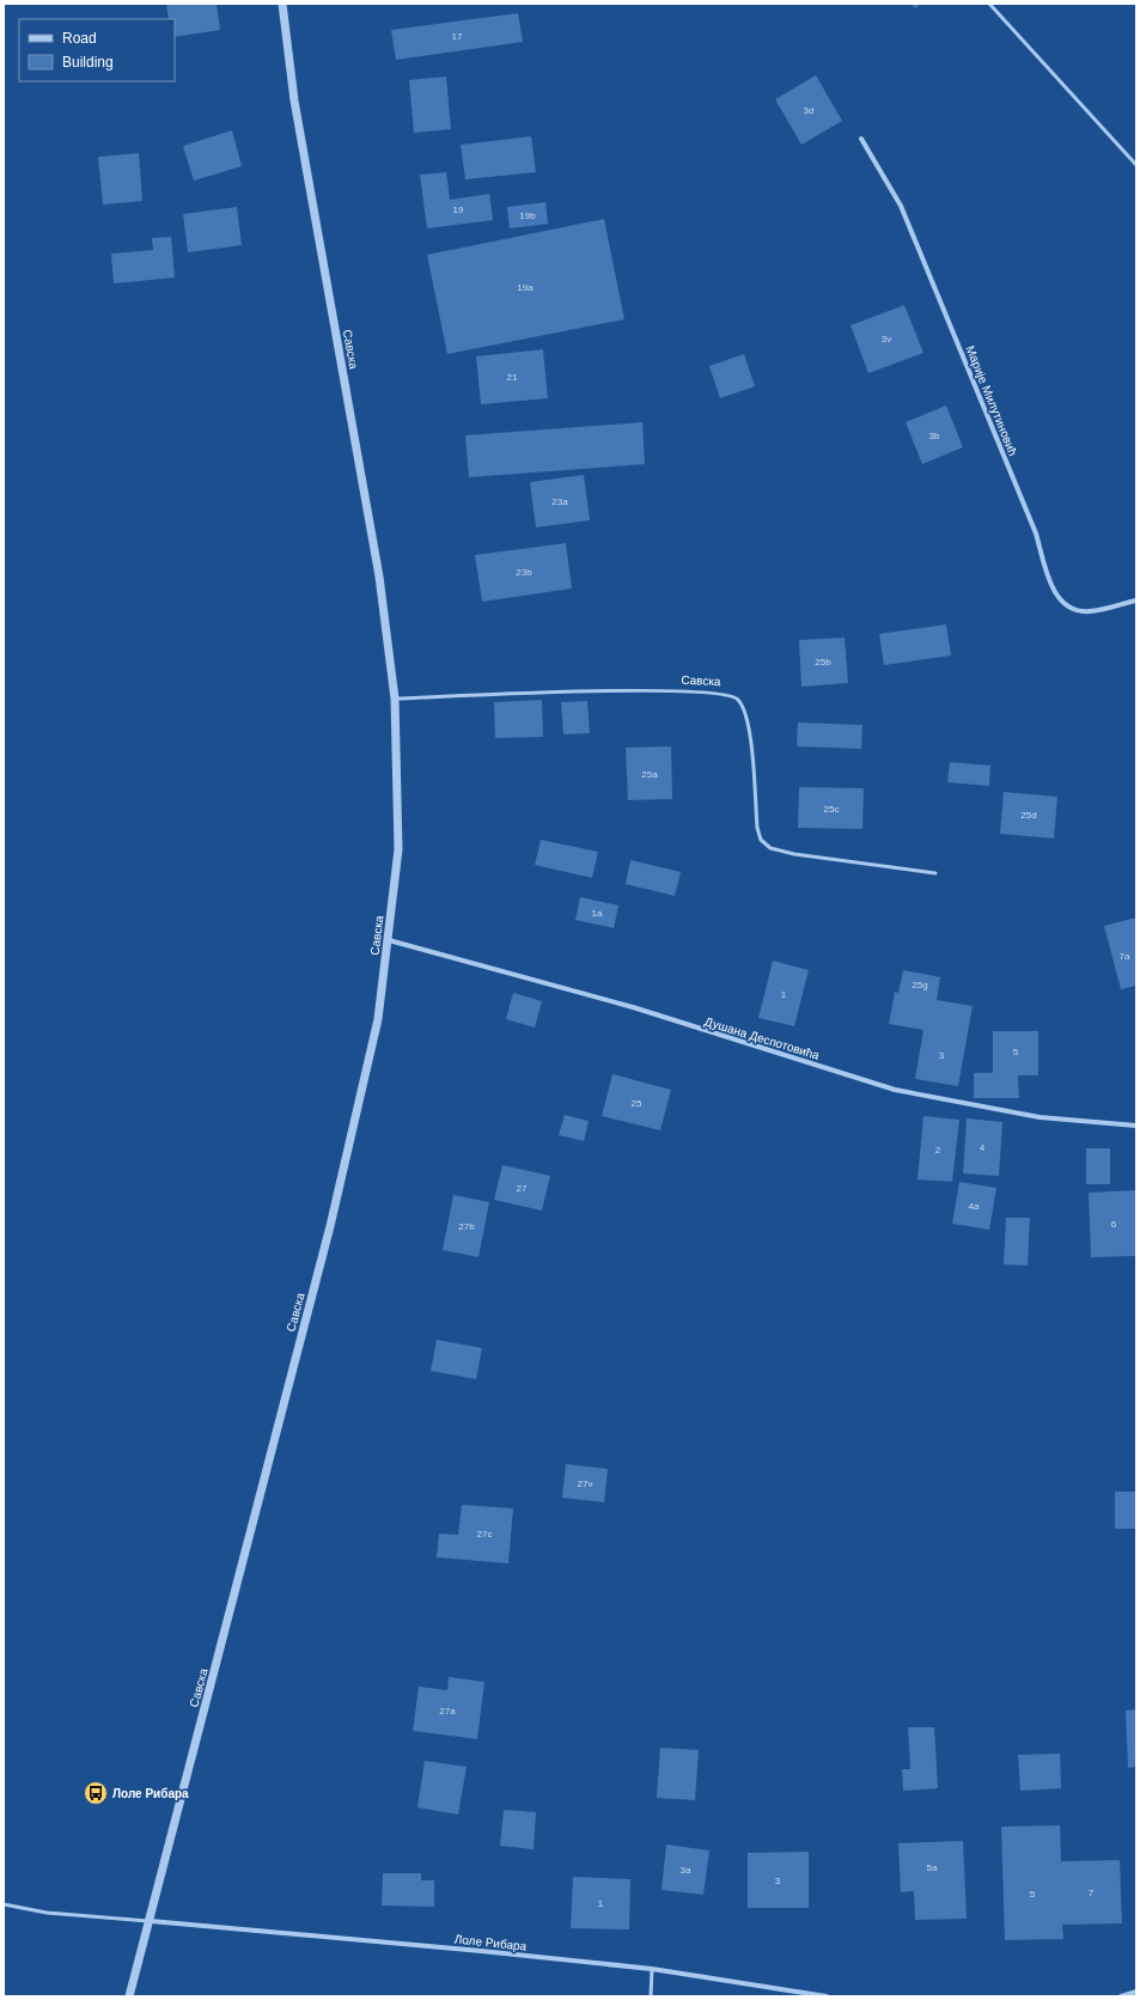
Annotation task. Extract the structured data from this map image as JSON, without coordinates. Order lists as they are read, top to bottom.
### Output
{
  "streets": {
    "street": [
      "Савска",
      "Марије Милутиновић",
      "Душана Деспотовића",
      "Лоле Рибара"
    ]
  },
  "crossings": [
    ["Савска", "Душана Деспотовића"],
    ["Савска", "Лоле Рибара"]
  ],
  "places": {
    "bus stop": ["Лоле Рибара"]
  },
  "house_numbers": [
    "17",
    "3d",
    "19",
    "19b",
    "19a",
    "3v",
    "21",
    "3b",
    "23a",
    "23b",
    "25b",
    "25a",
    "25c",
    "25d",
    "1a",
    "7a",
    "25g",
    "1",
    "5",
    "3",
    "25",
    "4",
    "2",
    "27",
    "4a",
    "6",
    "27b",
    "27v",
    "27c",
    "27a",
    "5a",
    "3a",
    "3",
    "7",
    "5",
    "1"
  ],
  "legend": ["Road", "Building"]
}
